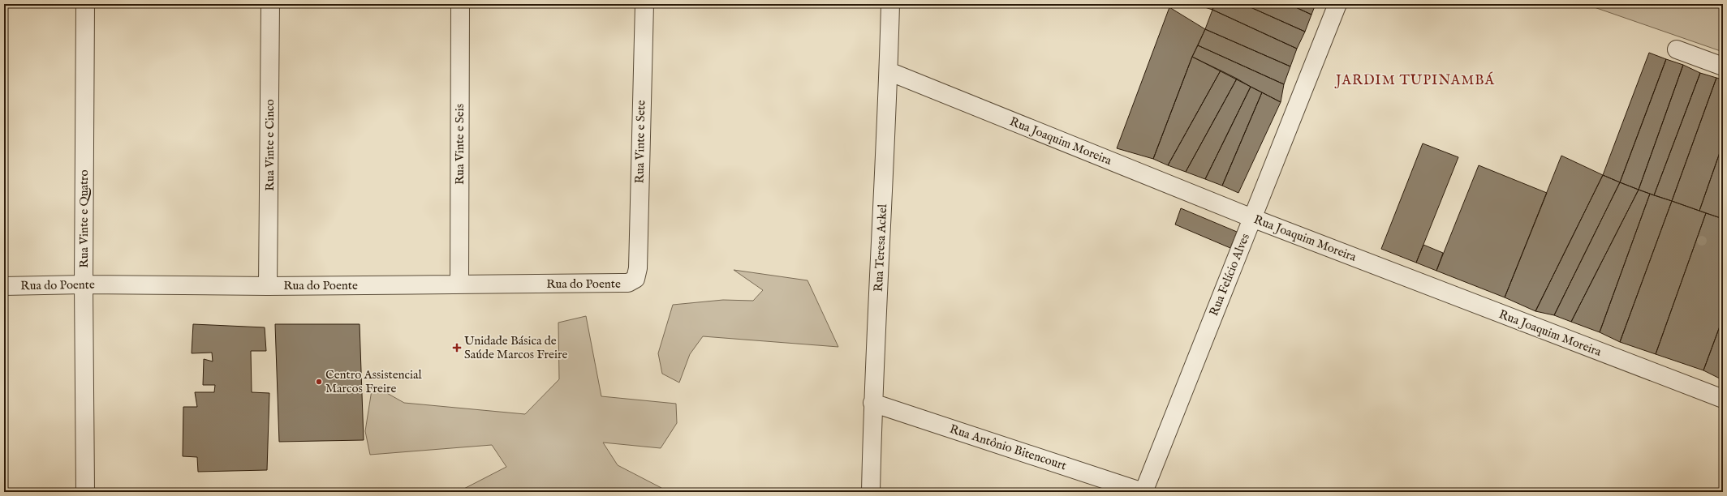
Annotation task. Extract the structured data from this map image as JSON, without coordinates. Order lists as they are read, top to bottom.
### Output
{
  "streets": {
    "street": [
      "Rua Joaquim Moreira",
      "Rua Vinte e Sete",
      "Rua Vinte e Seis",
      "Rua Vinte e Cinco",
      "Rua Vinte e Quatro",
      "Rua Teresa Ackel",
      "Rua Felício Alves",
      "Rua do Poente",
      "Rua Antônio Bitencourt"
    ]
  },
  "crossings": [
    ["Rua Joaquim Moreira", "Rua Teresa Ackel"],
    ["Rua Joaquim Moreira", "Rua Felício Alves"],
    ["Rua Vinte e Sete", "Rua do Poente"],
    ["Rua Vinte e Seis", "Rua do Poente"],
    ["Rua Vinte e Cinco", "Rua do Poente"],
    ["Rua Vinte e Quatro", "Rua do Poente"],
    ["Rua Teresa Ackel", "Rua Antônio Bitencourt"],
    ["Rua Felício Alves", "Rua Antônio Bitencourt"]
  ],
  "districts": ["JARDIM TUPINAMBÁ"],
  "places": {
    "health": ["Unidade Básica de Saúde Marcos Freire"],
    "other": ["Centro Assistencial Marcos Freire"]
  }
}
